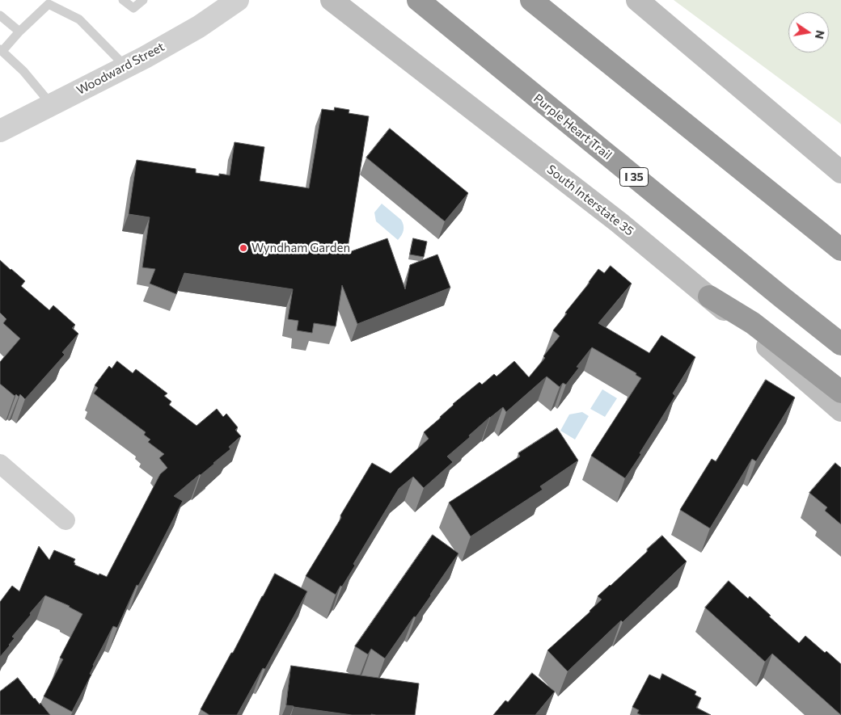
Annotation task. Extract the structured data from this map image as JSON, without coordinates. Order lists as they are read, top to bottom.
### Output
{
  "streets": {
    "highway": ["Purple Heart Trail", "I 35"],
    "main road": ["South Interstate 35"],
    "street": ["Woodward Street"]
  },
  "places": ["Wyndham Garden"],
  "north": "right"
}
